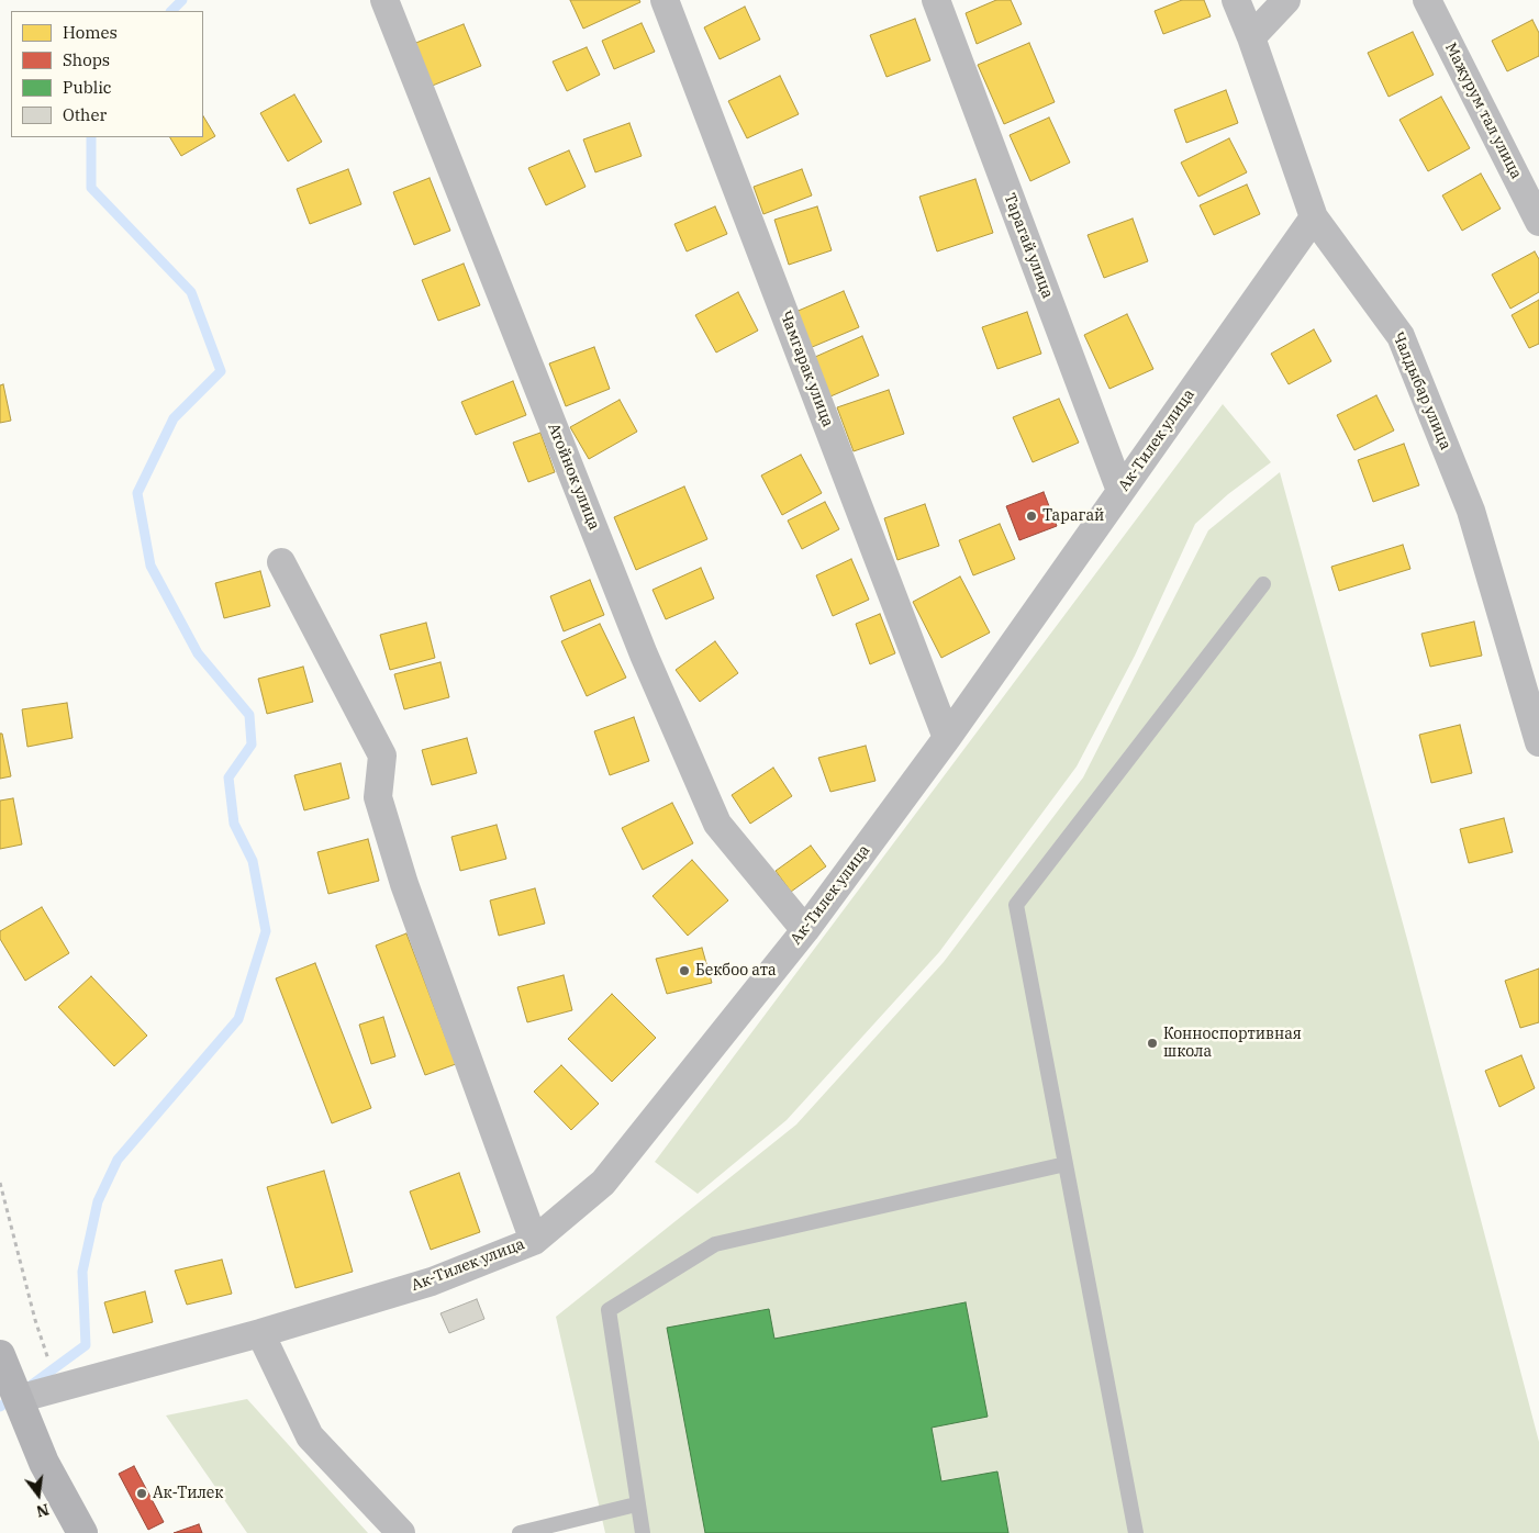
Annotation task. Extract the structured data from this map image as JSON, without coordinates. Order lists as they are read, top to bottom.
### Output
{
  "streets": {
    "street": [
      "Мажурум тал улица",
      "Тарагай улица",
      "Чамгарак улица",
      "Чалдыбар улица",
      "Ак-Тилек улица",
      "Атойнок улица"
    ]
  },
  "crossings": [
    ["Тарагай улица", "Ак-Тилек улица"],
    ["Чамгарак улица", "Ак-Тилек улица"],
    ["Чалдыбар улица", "Ак-Тилек улица"],
    ["Ак-Тилек улица", "Атойнок улица"]
  ],
  "places": [
    "Тарагай",
    "Бекбоо ата",
    "Конноспортивная школа",
    "Ак-Тилек"
  ],
  "legend": [
    "Homes",
    "Shops",
    "Public",
    "Other"
  ],
  "north": "bottom"
}
